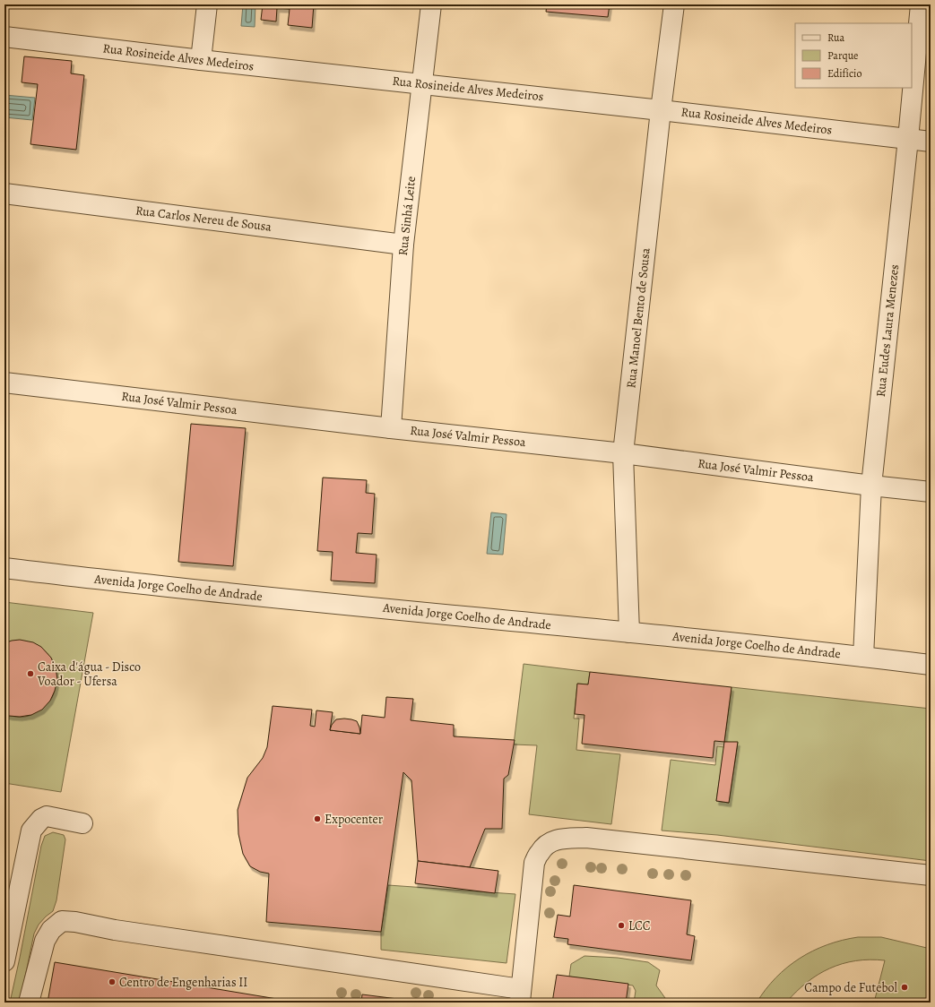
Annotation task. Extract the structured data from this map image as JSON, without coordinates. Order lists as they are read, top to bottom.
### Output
{
  "streets": {
    "street": [
      "Rua Rosineide Alves Medeiros",
      "Rua Sinhá Leite",
      "Rua Carlos Nereu de Sousa",
      "Rua Manoel Bento de Sousa",
      "Rua Eudes Laura Menezes",
      "Rua José Valmir Pessoa",
      "Avenida Jorge Coelho de Andrade"
    ]
  },
  "crossings": [
    ["Rua Rosineide Alves Medeiros", "Rua Sinhá Leite"],
    ["Rua Rosineide Alves Medeiros", "Rua Manoel Bento de Sousa"],
    ["Rua Rosineide Alves Medeiros", "Rua Eudes Laura Menezes"],
    ["Rua Sinhá Leite", "Rua Carlos Nereu de Sousa"],
    ["Rua Sinhá Leite", "Rua José Valmir Pessoa"],
    ["Rua Manoel Bento de Sousa", "Rua José Valmir Pessoa"],
    ["Rua Manoel Bento de Sousa", "Avenida Jorge Coelho de Andrade"],
    ["Rua Eudes Laura Menezes", "Rua José Valmir Pessoa"],
    ["Rua Eudes Laura Menezes", "Avenida Jorge Coelho de Andrade"]
  ],
  "places": [
    "Caixa d'água - Disco Voador - Ufersa",
    "Expocenter",
    "LCC",
    "Centro de Engenharias II",
    "Campo de Futebol"
  ],
  "legend": ["Rua", "Parque", "Edifício"]
}
